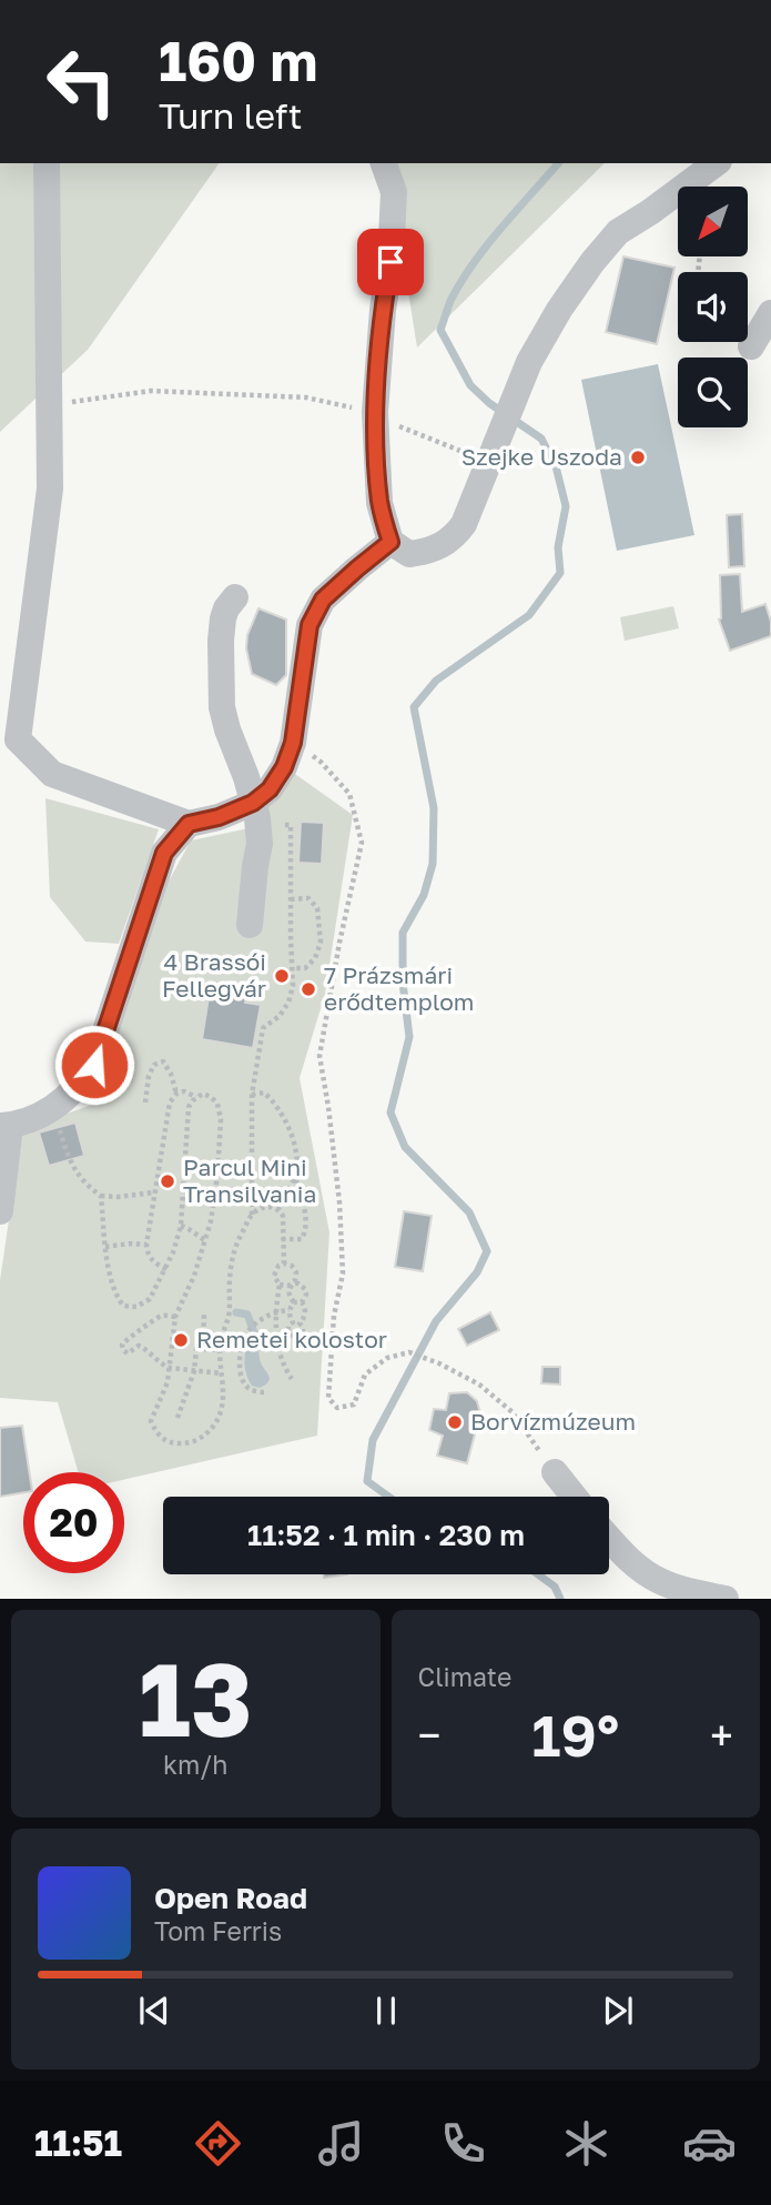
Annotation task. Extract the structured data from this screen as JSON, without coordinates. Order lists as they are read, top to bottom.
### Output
{
  "places": [
    "Szejke Uszoda",
    "4 Brassói Fellegvár",
    "7 Prázsmári erődtemplom",
    "Parcul Mini Transilvania",
    "Remetei kolostor",
    "Borvízmúzeum"
  ],
  "north": "bottom left",
  "page": {
    "turn": ["160 m", "Turn left"],
    "limit": "20",
    "trip": "11:52 · 1 min · 230 m",
    "tile": [
      ["13", "km/h"],
      "Climate"
    ],
    "heat": ["−", "19°", "+"],
    "song": ["Open Road", "Tom Ferris"],
    "tabs": "11:51"
  }
}
